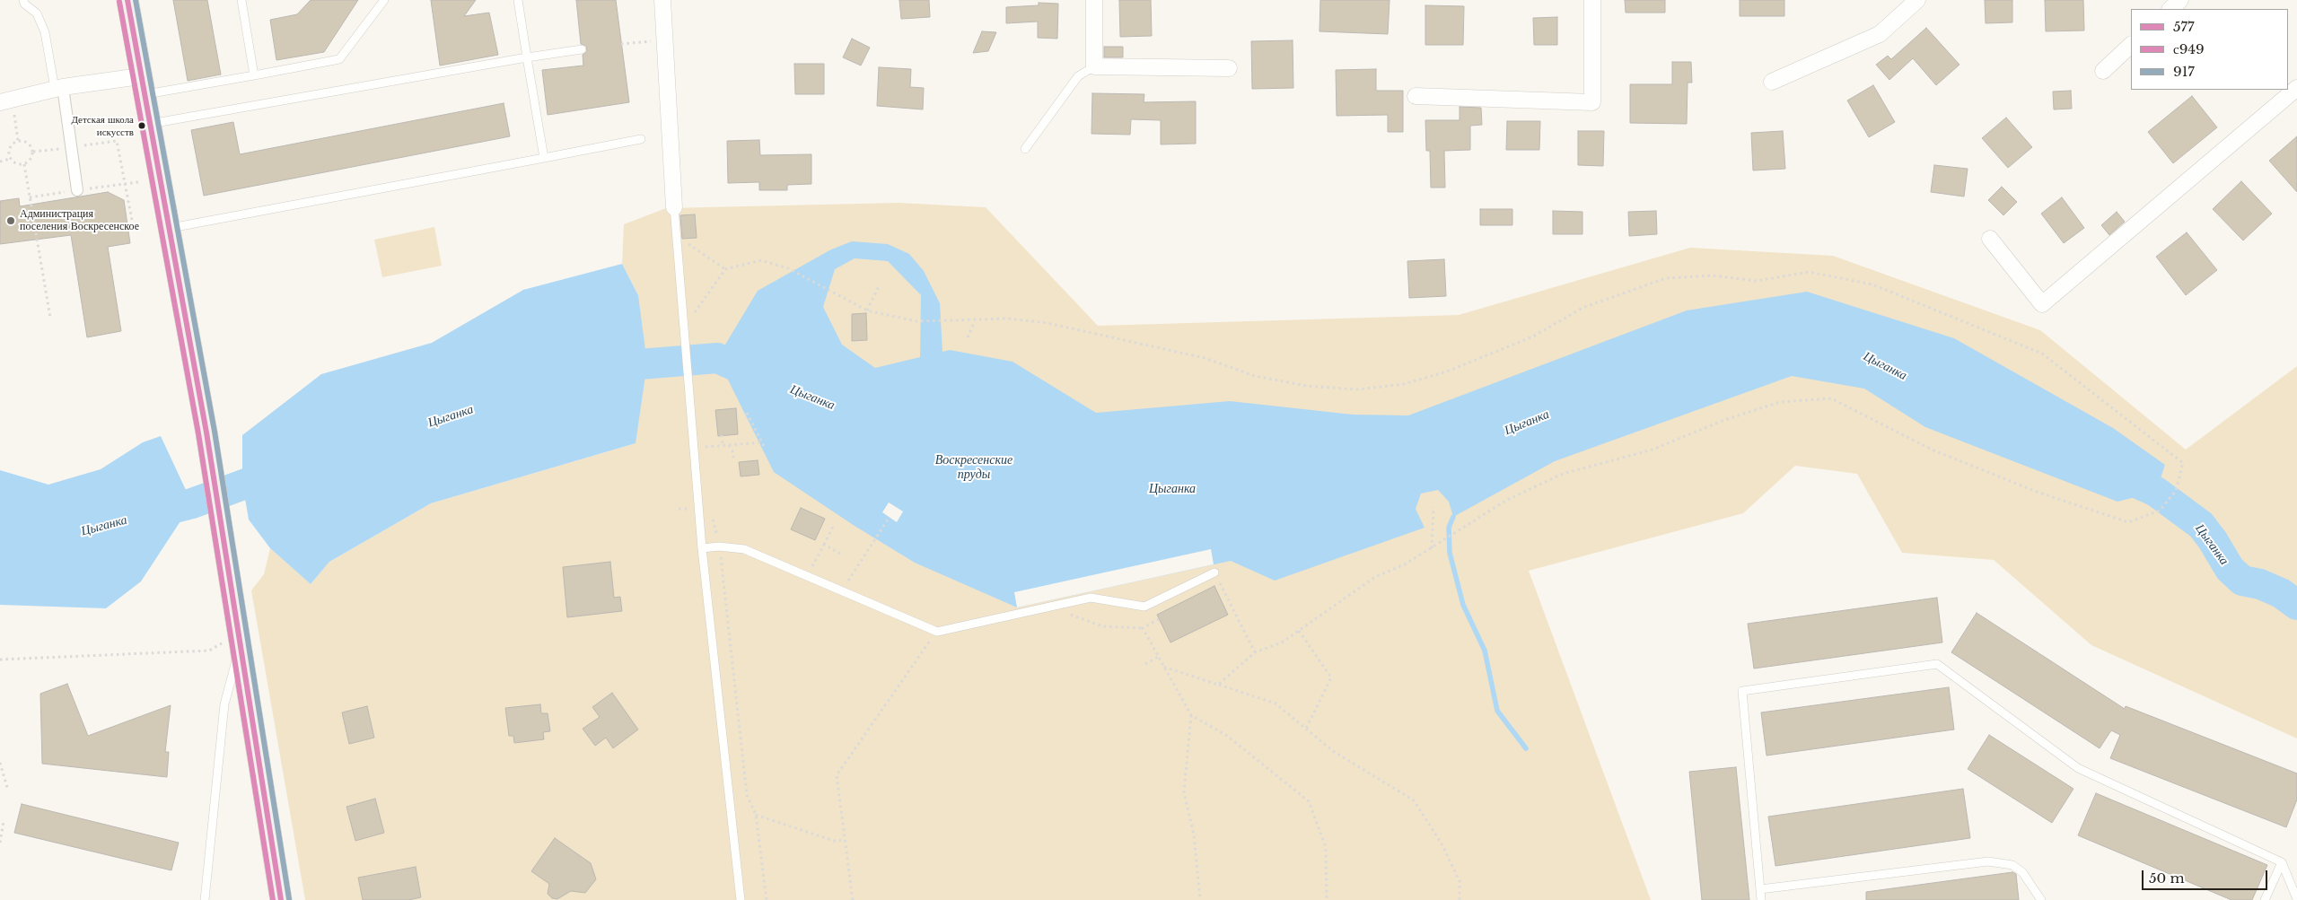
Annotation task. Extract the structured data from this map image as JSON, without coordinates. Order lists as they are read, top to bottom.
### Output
{
  "water": ["Цыганка", "Воскресенские пруды"],
  "places": ["Детская школа искусств", "Администрация поселения Воскресенское"],
  "lines": ["transit line 577", "transit line 917", "transit line с949"],
  "legend": ["577", "с949", "917"],
  "scale_bar": "50 m"
}
